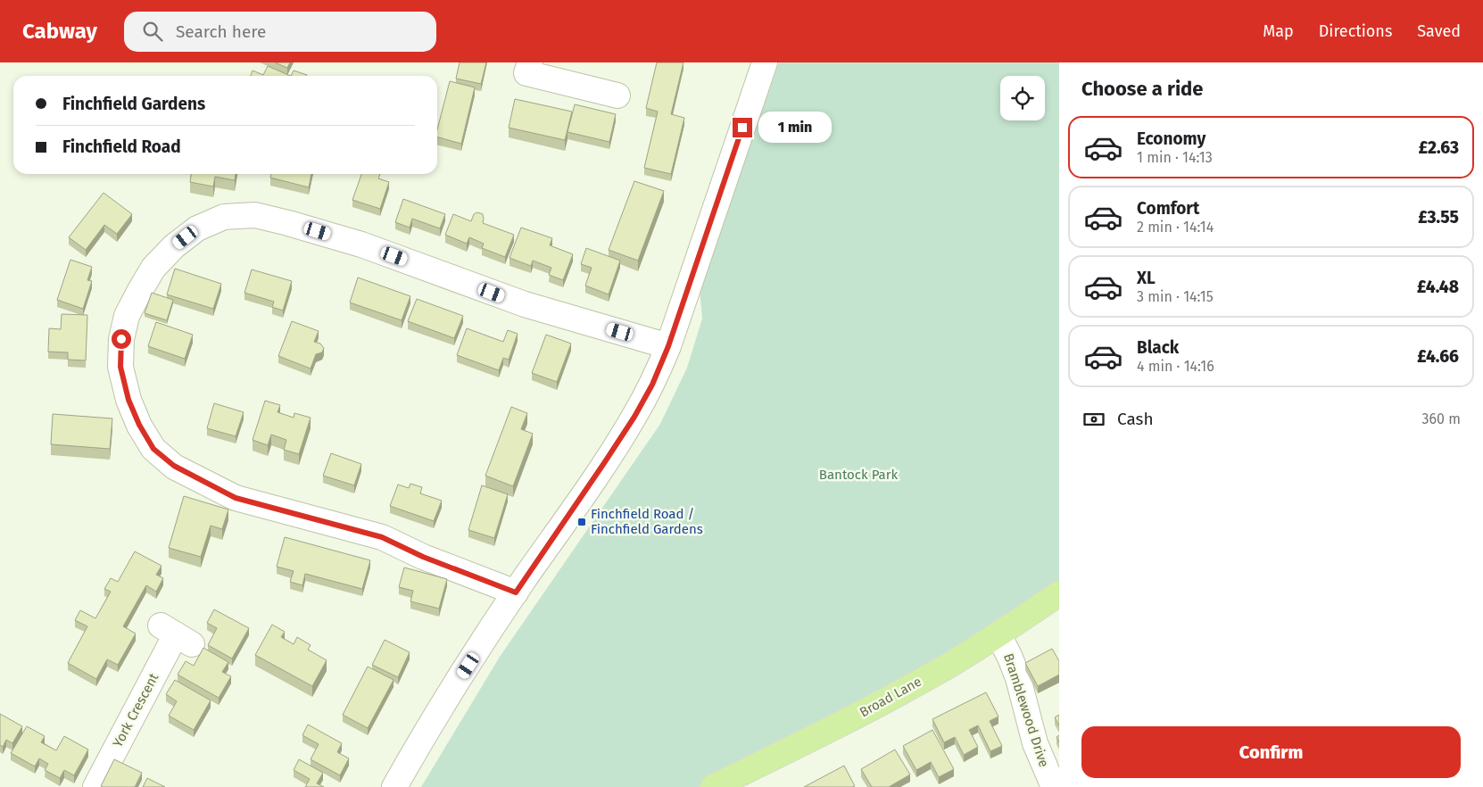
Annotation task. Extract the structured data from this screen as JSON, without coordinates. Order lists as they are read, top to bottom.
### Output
{
  "streets": {
    "main road": ["Broad Lane"],
    "street": ["York Crescent", "Bramblewood Drive"]
  },
  "crossings": [
    ["Broad Lane", "Bramblewood Drive"]
  ],
  "parks": ["Bantock Park"],
  "places": {
    "transit": ["Finchfield Road / Finchfield Gardens"]
  },
  "page": {
    "header": "Cabway",
    "search": "Search here",
    "nav": ["Map", "Directions", "Saved"],
    "heading": "Choose a ride",
    "banner": ["Finchfield Gardens", "Finchfield Road"],
    "bubble": "1 min",
    "list": [
      {
        "name": "Economy",
        "note": "1 min · 14:13",
        "value": "£2.63"
      },
      {
        "name": "Comfort",
        "note": "2 min · 14:14",
        "value": "£3.55"
      },
      {
        "name": "XL",
        "note": "3 min · 14:15",
        "value": "£4.48"
      },
      {
        "name": "Black",
        "note": "4 min · 14:16",
        "value": "£4.66"
      }
    ],
    "pay": ["Cash", "360 m"],
    "buttons": "Confirm"
  }
}
